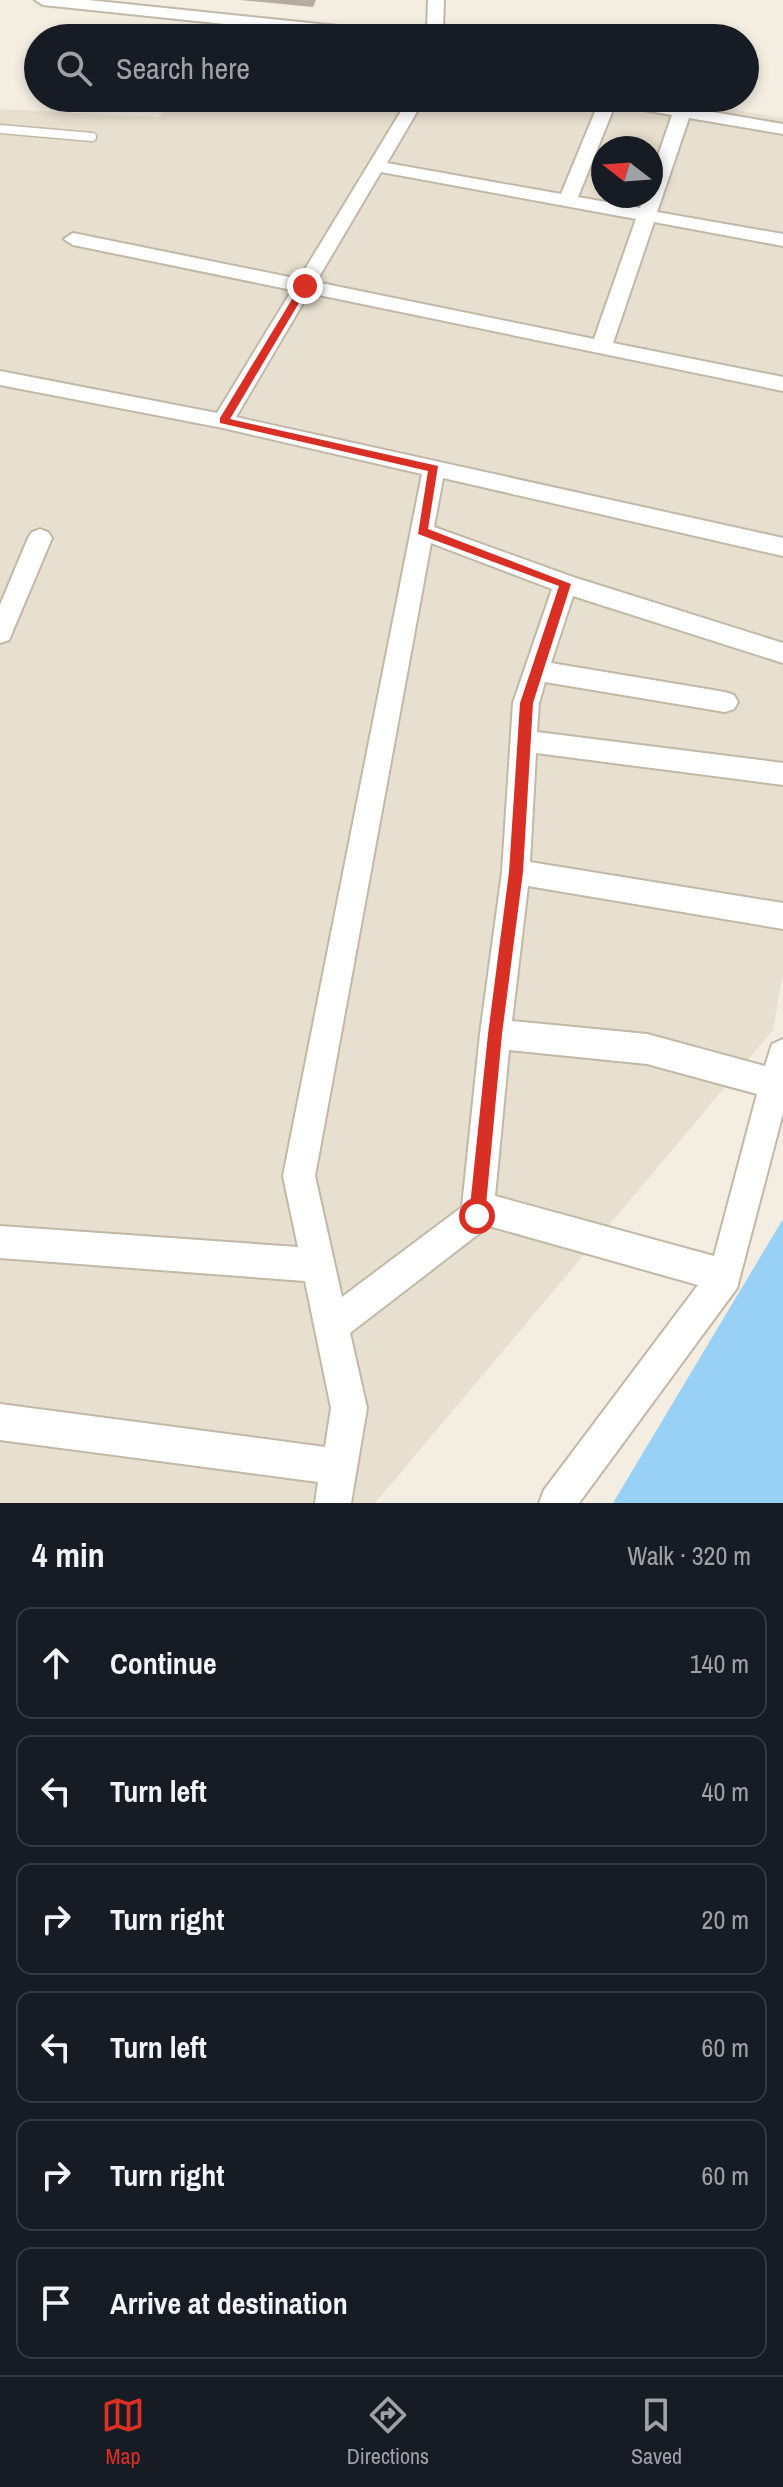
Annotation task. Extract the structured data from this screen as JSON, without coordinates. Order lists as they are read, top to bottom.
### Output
{
  "north": "left",
  "page": {
    "search": "Search here",
    "heading": ["4 min", "Walk · 320 m"],
    "list": [
      ["Continue", "140 m"],
      ["Turn left", "40 m"],
      ["Turn right", "20 m"],
      ["Turn left", "60 m"],
      ["Turn right", "60 m"],
      "Arrive at destination"
    ],
    "nav": ["Map", "Directions", "Saved"]
  }
}
